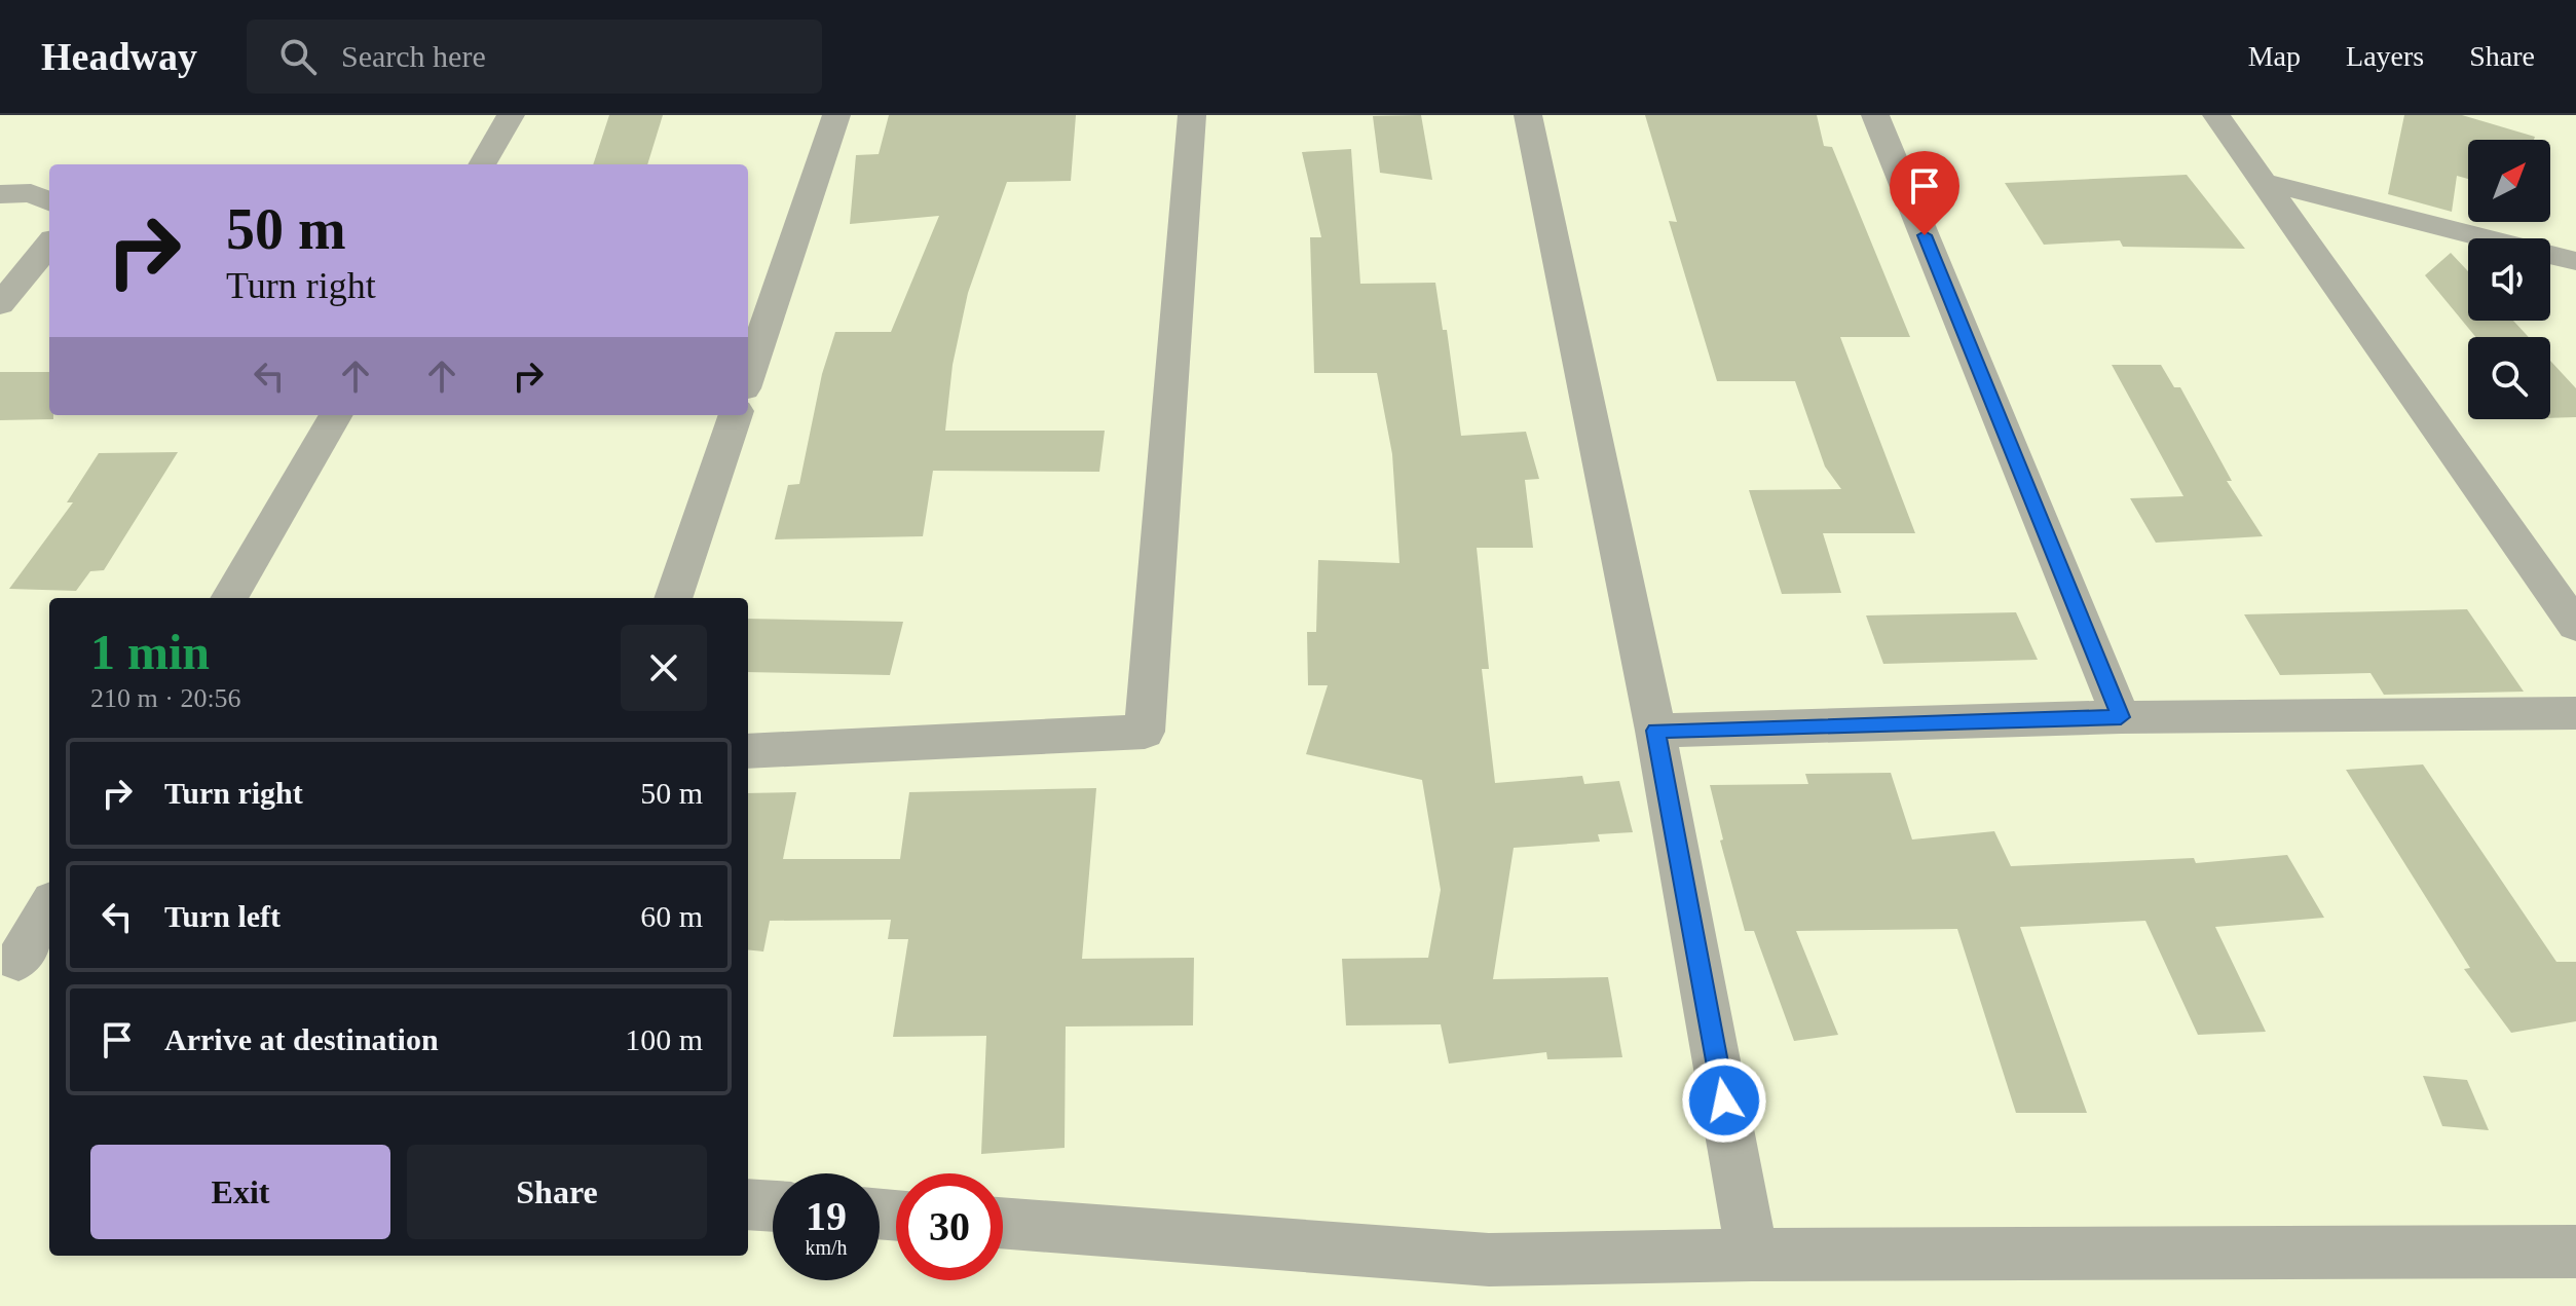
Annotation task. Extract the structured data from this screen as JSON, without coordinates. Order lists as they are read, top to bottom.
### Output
{
  "north": "top right",
  "page": {
    "header": "Headway",
    "search": "Search here",
    "nav": ["Map", "Layers", "Share"],
    "turn": ["50 m", "Turn right"],
    "heading": ["1 min", "210 m · 20:56"],
    "list": [
      {
        "name": "Turn right",
        "value": "50 m"
      },
      {
        "name": "Turn left",
        "value": "60 m"
      },
      {
        "name": "Arrive at destination",
        "value": "100 m"
      }
    ],
    "buttons": ["Exit", "Share"],
    "speed": "19 km/h",
    "limit": "30"
  }
}
